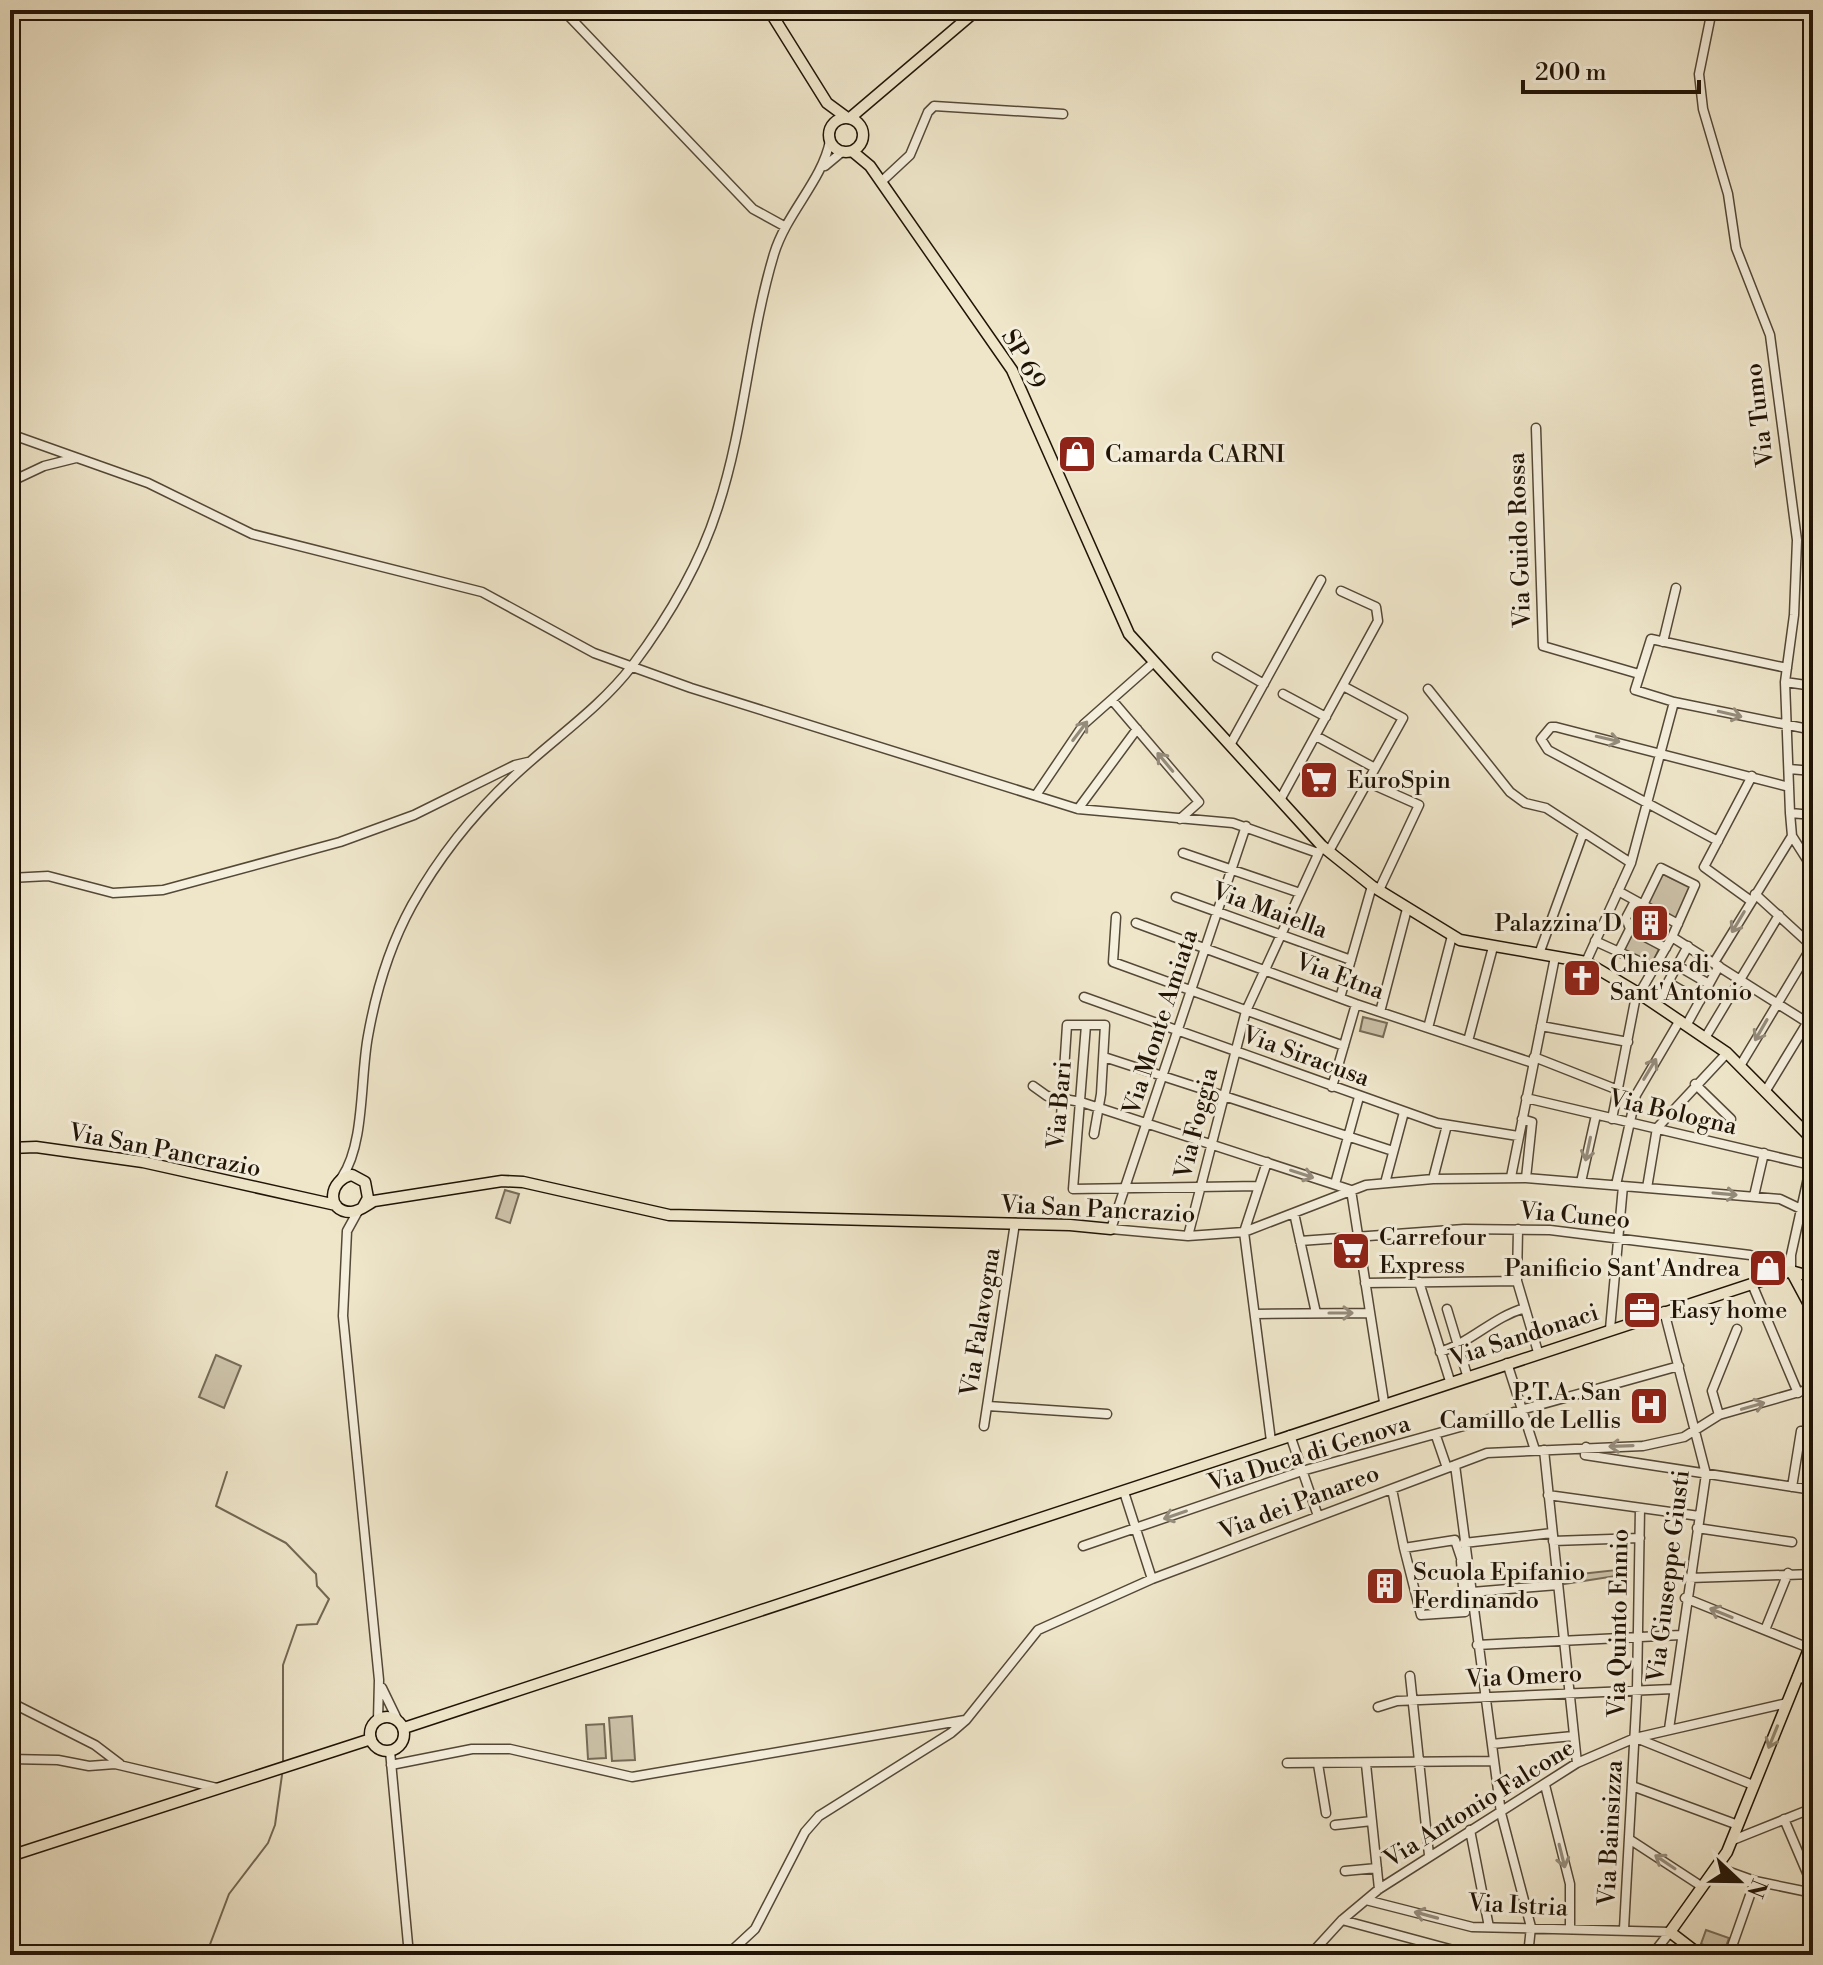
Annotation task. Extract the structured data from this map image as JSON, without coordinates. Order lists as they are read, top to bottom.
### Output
{
  "streets": {
    "main road": ["SP 69", "Via San Pancrazio", "Via Sandonaci"],
    "street": [
      "Via Tumo",
      "Via Guido Rossa",
      "Via Maiella",
      "Via Etna",
      "Via Monte Amiata",
      "Via Siracusa",
      "Via Bari",
      "Via Bologna",
      "Via Foggia",
      "Via Cuneo",
      "Via Falavogna",
      "Via Duca di Genova",
      "Via dei Panareo",
      "Via Giuseppe Giusti",
      "Via Quinto Ennio",
      "Via Omero",
      "Via Antonio Falcone",
      "Via Bainsizza",
      "Via Istria"
    ]
  },
  "crossings": [
    ["SP 69", "Via Foggia"],
    ["Via Maiella", "Via Monte Amiata"],
    ["Via Maiella", "Via Foggia"],
    ["Via Etna", "Via Monte Amiata"],
    ["Via Etna", "Via Foggia"],
    ["Via Monte Amiata", "Via Siracusa"],
    ["Via Monte Amiata", "Via Bari"],
    ["Via Monte Amiata", "Via San Pancrazio"],
    ["Via Siracusa", "Via Foggia"],
    ["Via Foggia", "Via San Pancrazio"],
    ["Via San Pancrazio", "Via Falavogna"],
    ["Via Cuneo", "Via Sandonaci"],
    ["Via Sandonaci", "Via Giuseppe Giusti"],
    ["Via Duca di Genova", "Via Giuseppe Giusti"],
    ["Via dei Panareo", "Via Giuseppe Giusti"],
    ["Via Giuseppe Giusti", "Via Omero"],
    ["Via Giuseppe Giusti", "Via Antonio Falcone"],
    ["Via Quinto Ennio", "Via Omero"],
    ["Via Quinto Ennio", "Via Antonio Falcone"],
    ["Via Quinto Ennio", "Via Bainsizza"],
    ["Via Antonio Falcone", "Via Bainsizza"],
    ["Via Antonio Falcone", "Via Istria"],
    ["Via Bainsizza", "Via Istria"]
  ],
  "places": {
    "shop": ["Camarda CARNI", "Panificio Sant'Andrea"],
    "supermarket": ["EuroSpin", "Carrefour Express"],
    "building": ["Palazzina D", "Scuola Epifanio Ferdinando"],
    "church": ["Chiesa di Sant'Antonio"],
    "office": ["Easy home"],
    "hospital": ["P.T.A. San Camillo de Lellis"]
  },
  "scale_bar": "200 m",
  "north": "right"
}
